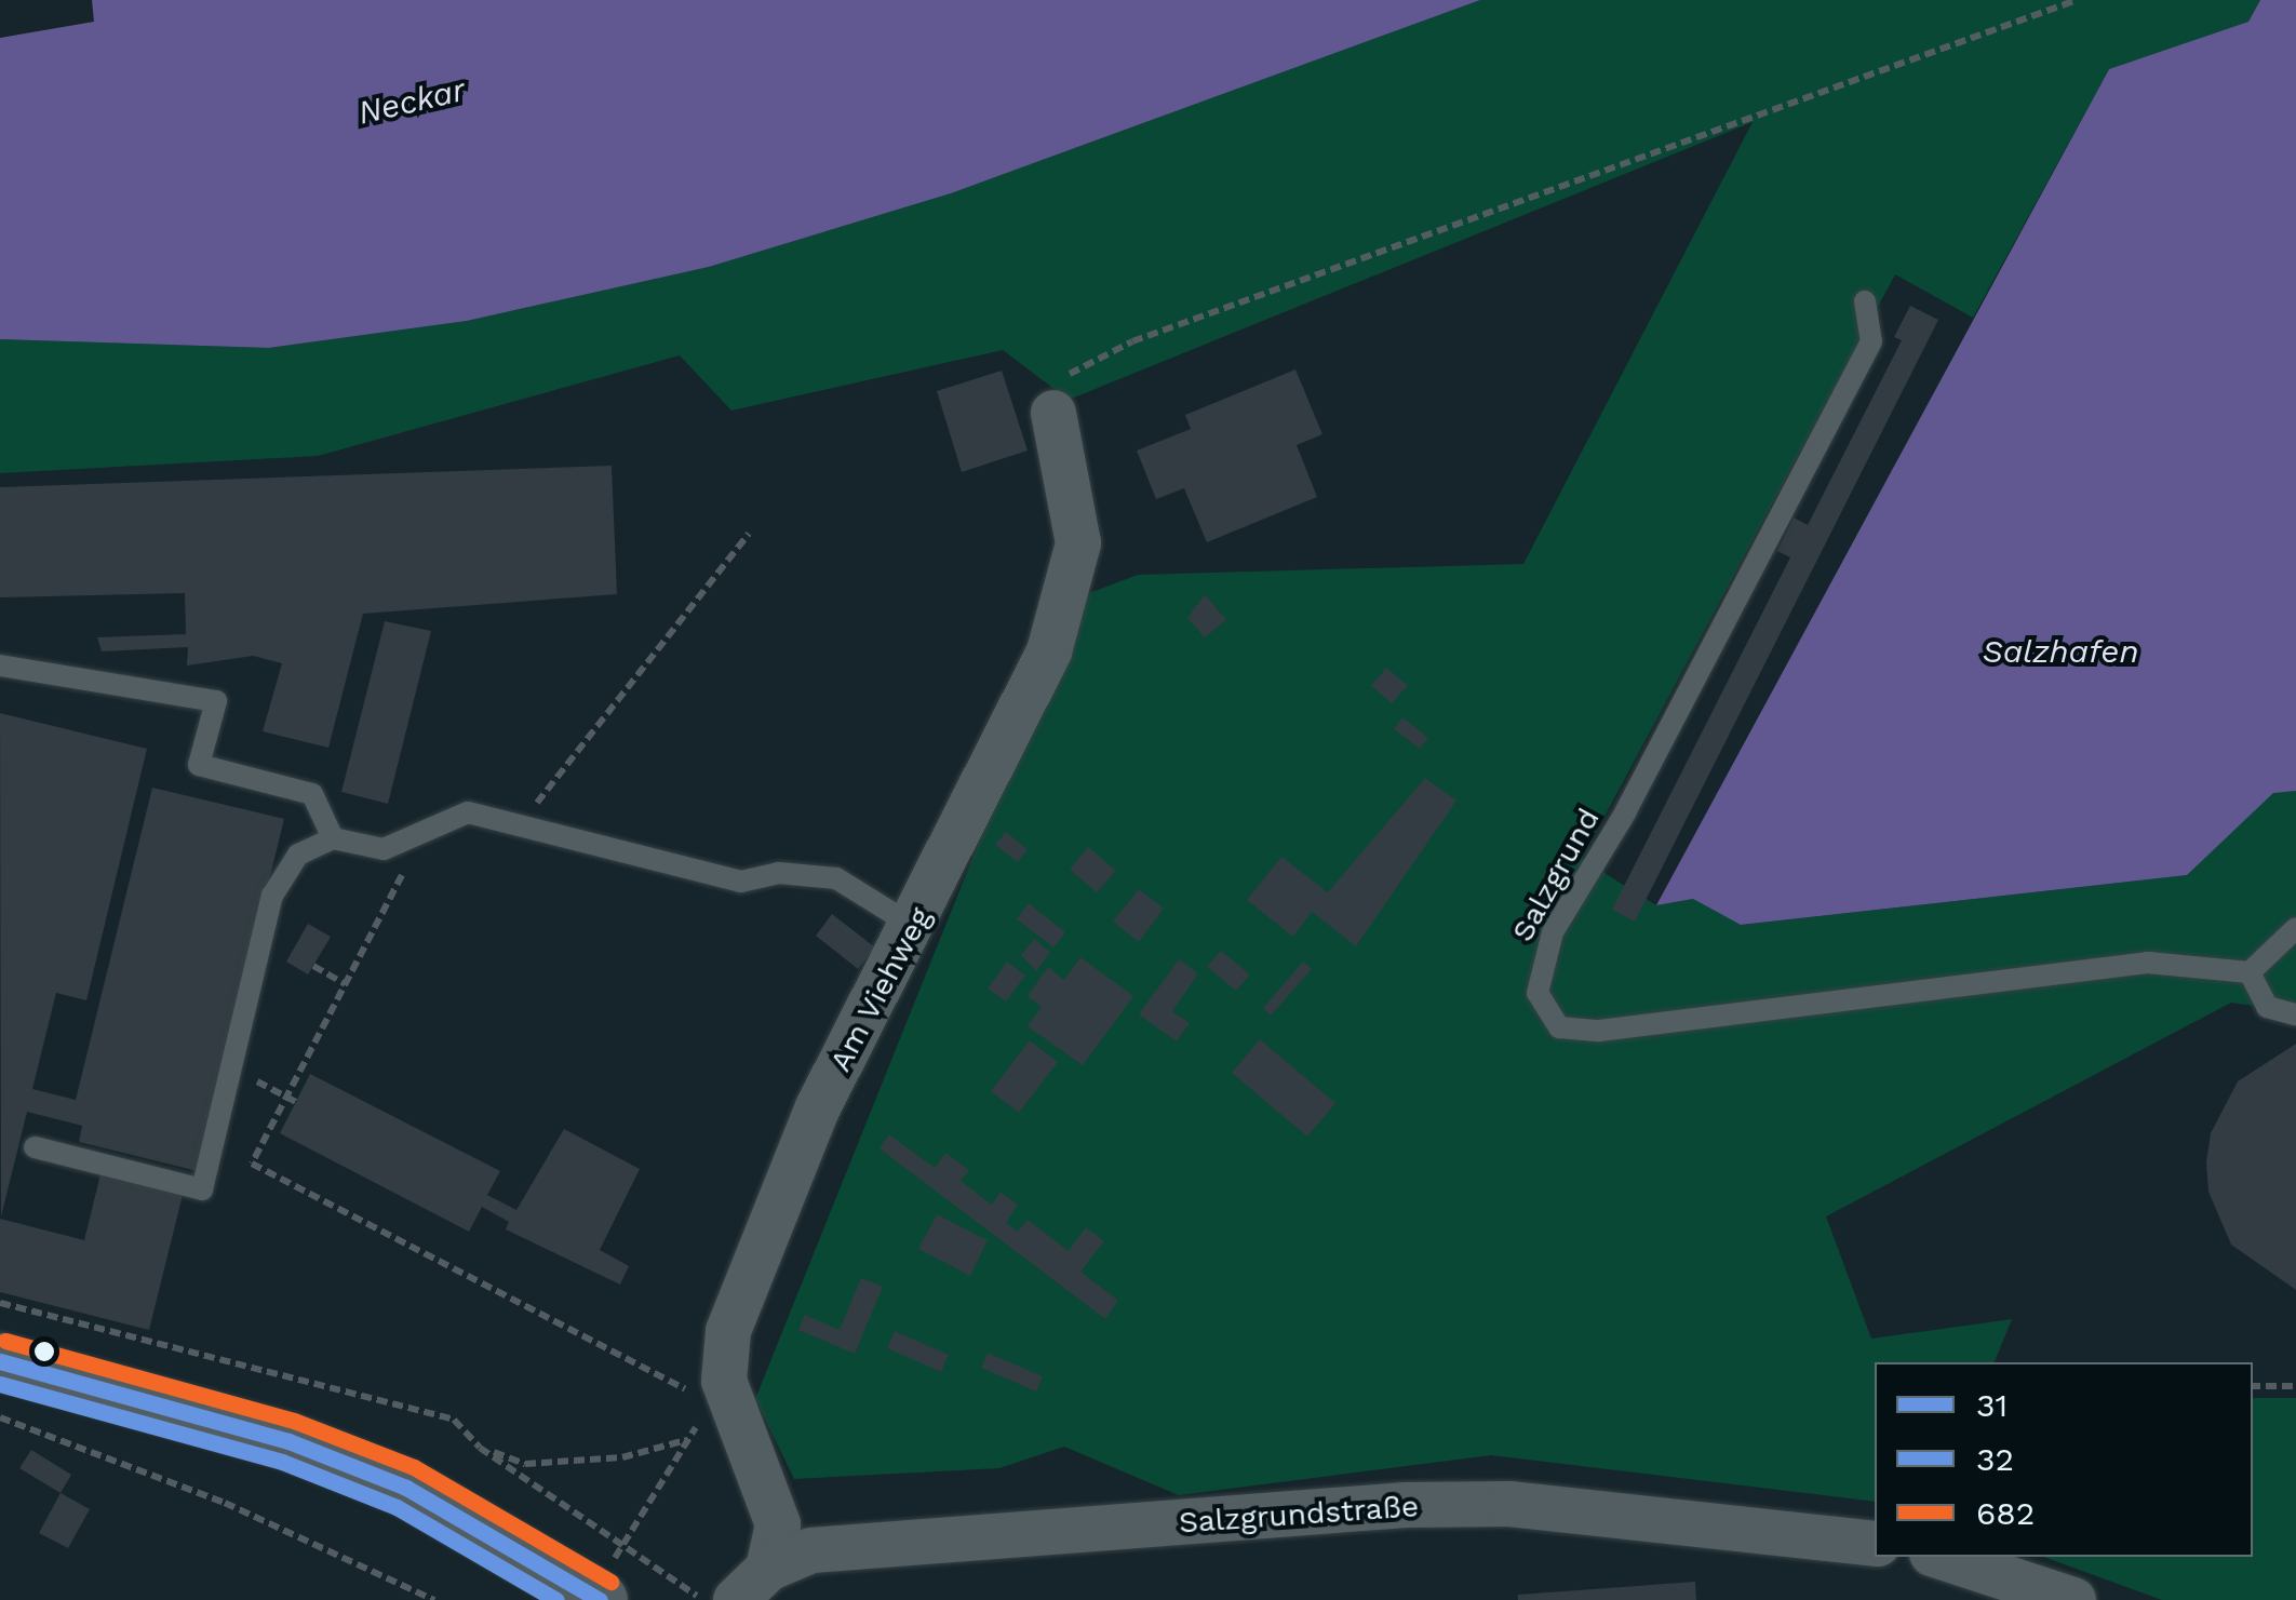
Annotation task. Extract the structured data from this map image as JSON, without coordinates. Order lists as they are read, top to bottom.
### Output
{
  "streets": {
    "street": ["Am Viehweg", "Salzgrundstraße"],
    "lane": ["Salzgrund"]
  },
  "crossings": [
    ["Am Viehweg", "Salzgrundstraße"]
  ],
  "water": ["Neckar", "Salzhafen"],
  "lines": ["transit line 682", "transit line 31", "transit line 32"],
  "legend": ["31", "32", "682"]
}
